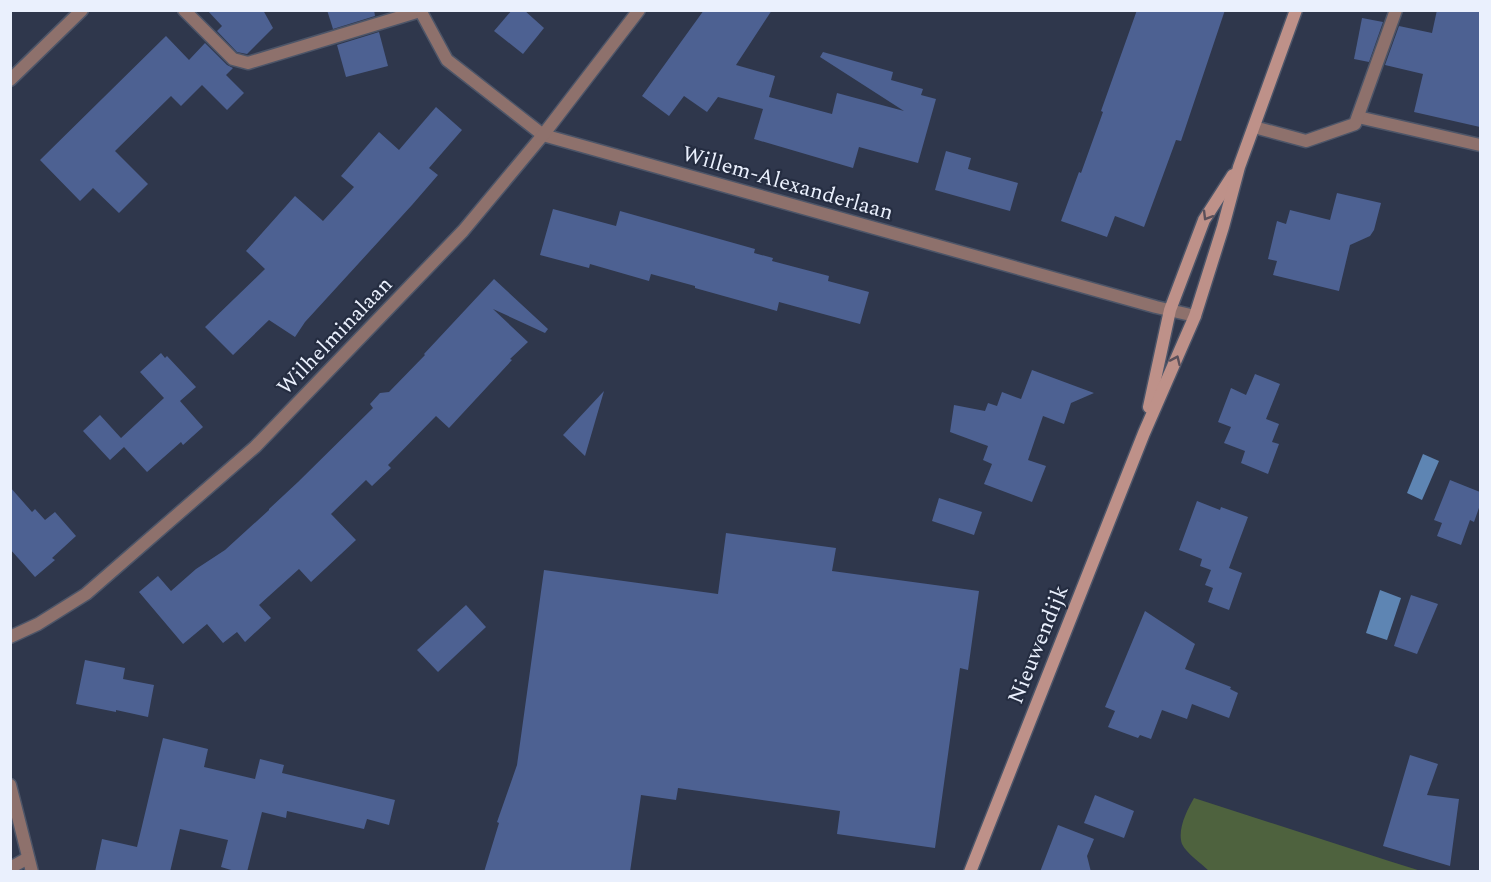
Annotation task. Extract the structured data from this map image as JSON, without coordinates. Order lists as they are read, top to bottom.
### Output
{
  "streets": {
    "main road": ["Nieuwendijk"],
    "street": ["Willem-Alexanderlaan", "Wilhelminalaan"]
  },
  "crossings": [
    ["Willem-Alexanderlaan", "Wilhelminalaan"],
    ["Willem-Alexanderlaan", "Nieuwendijk"]
  ]
}
